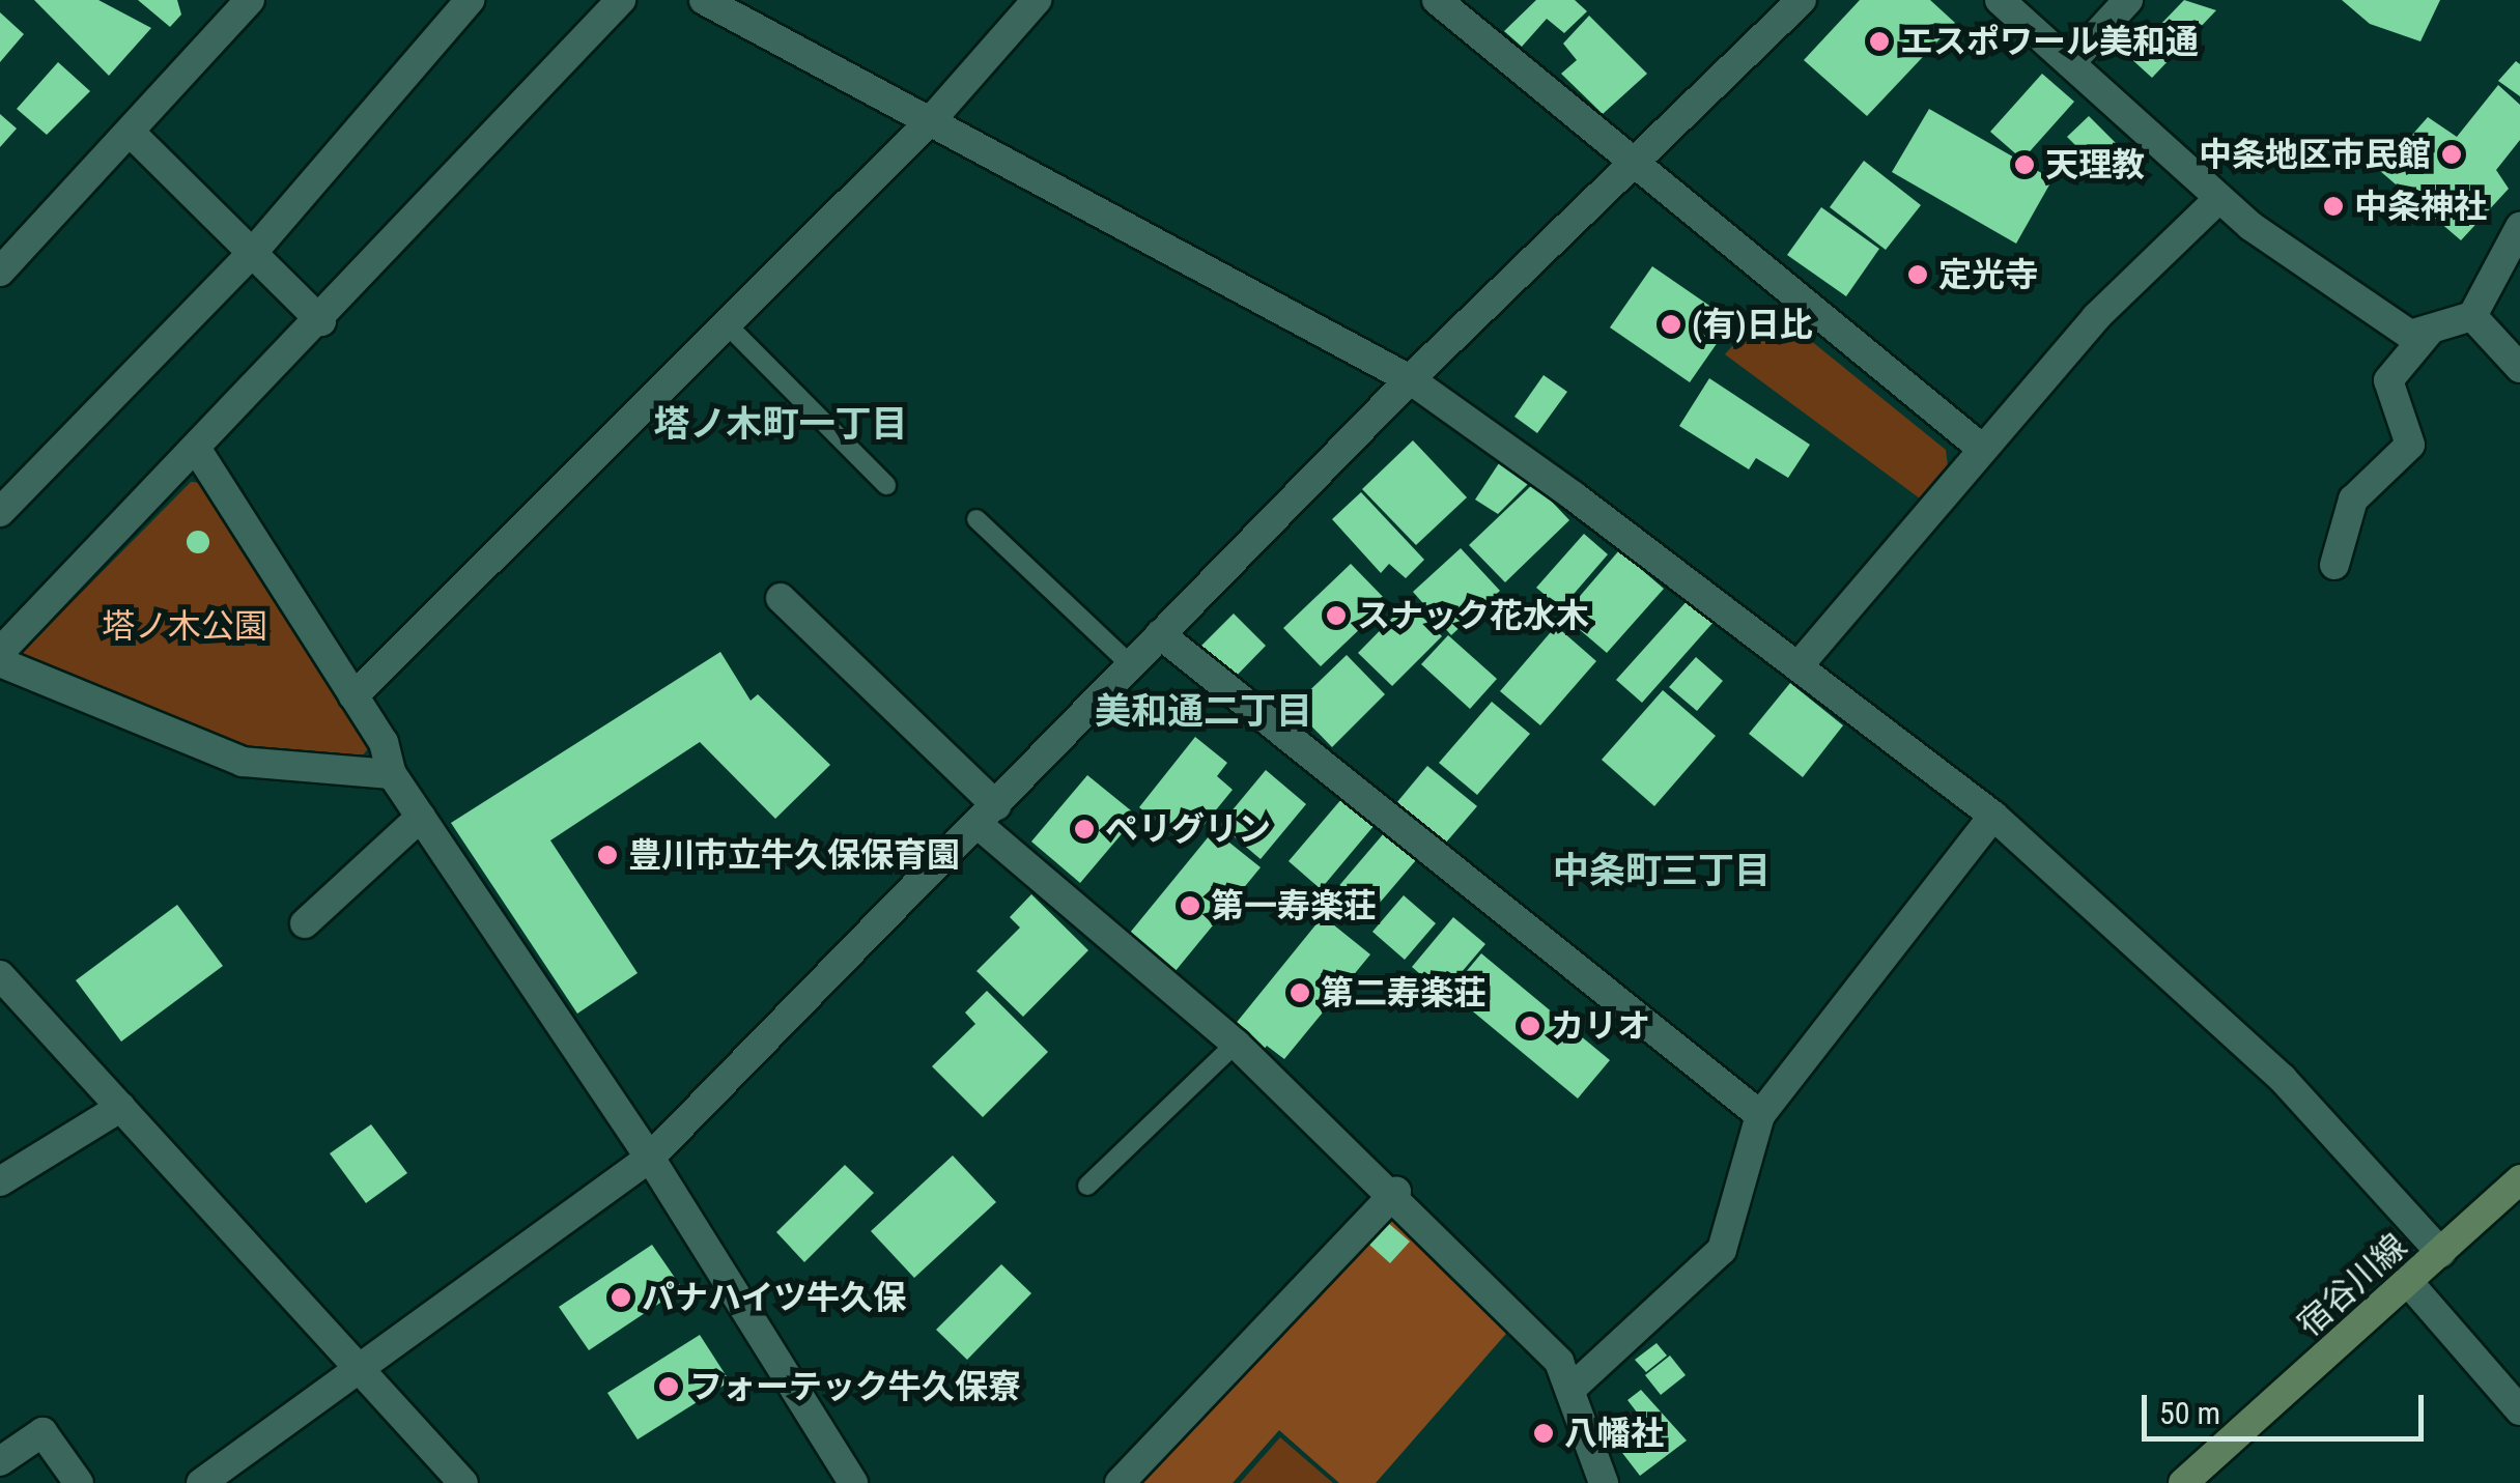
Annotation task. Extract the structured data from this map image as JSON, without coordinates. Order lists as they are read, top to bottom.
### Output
{
  "streets": {
    "main road": ["宿谷川線"]
  },
  "districts": ["塔ノ木町一丁目", "美和通二丁目", "中条町三丁目"],
  "parks": ["塔ノ木公園"],
  "places": [
    "エスポワール美和通",
    "中条地区市民館",
    "天理教",
    "中条神社",
    "定光寺",
    "(有)日比",
    "スナック花水木",
    "ペリグリン",
    "豊川市立牛久保保育園",
    "第一寿楽荘",
    "第二寿楽荘",
    "カリオ",
    "パナハイツ牛久保",
    "フォーテック牛久保寮",
    "八幡社"
  ],
  "scale_bar": "50 m"
}
